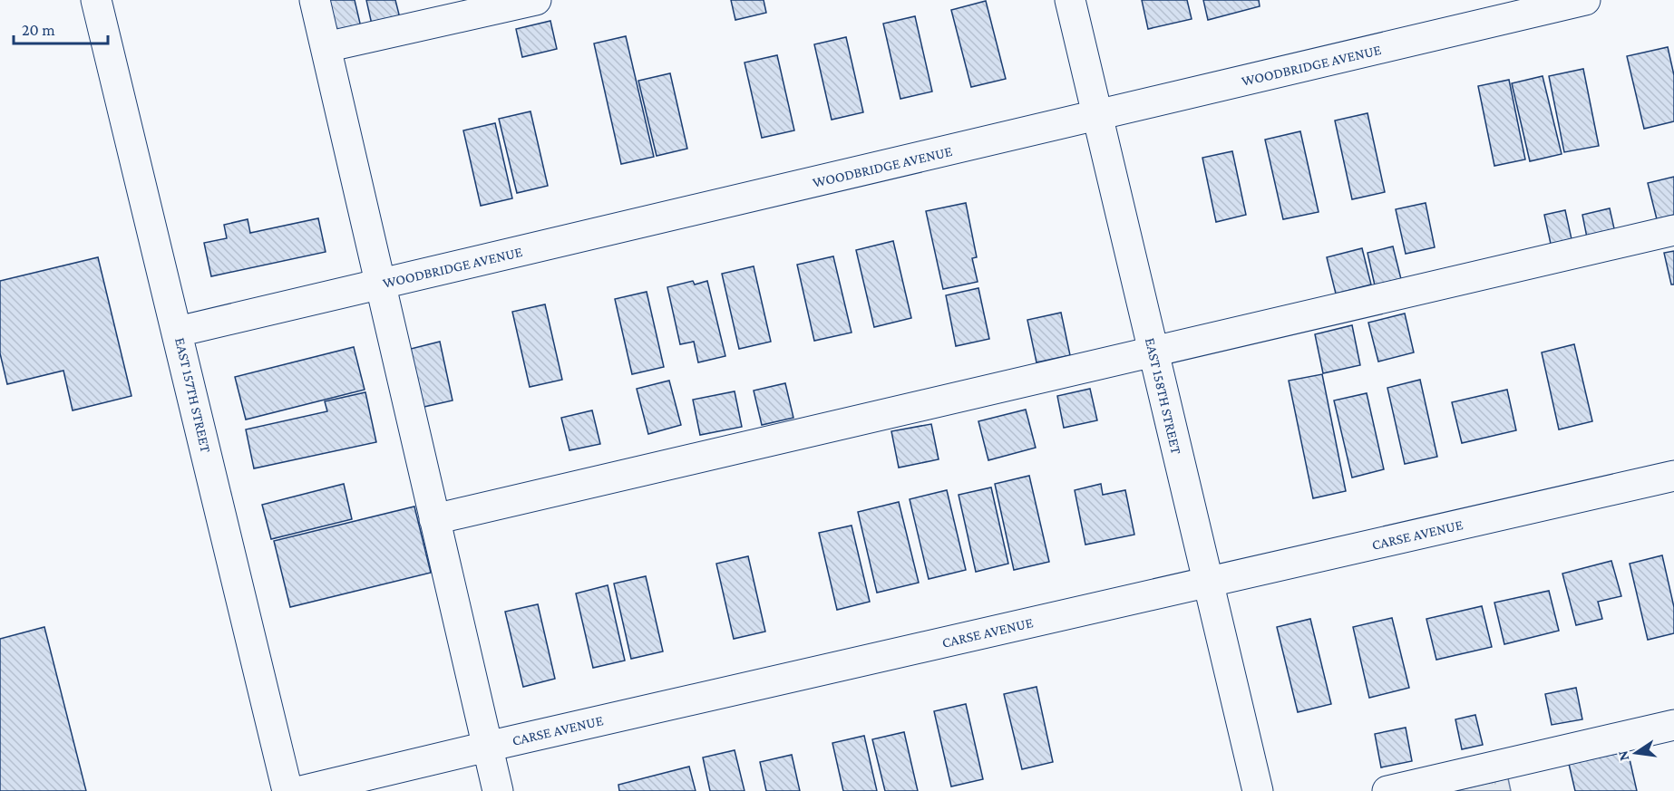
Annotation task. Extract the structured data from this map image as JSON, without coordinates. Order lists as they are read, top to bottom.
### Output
{
  "streets": {
    "street": [
      "WOODBRIDGE AVENUE",
      "EAST 157TH STREET",
      "EAST 158TH STREET",
      "CARSE AVENUE"
    ]
  },
  "crossings": [
    ["WOODBRIDGE AVENUE", "EAST 157TH STREET"],
    ["WOODBRIDGE AVENUE", "EAST 158TH STREET"],
    ["EAST 158TH STREET", "CARSE AVENUE"]
  ],
  "scale_bar": "20 m",
  "north": "left"
}
